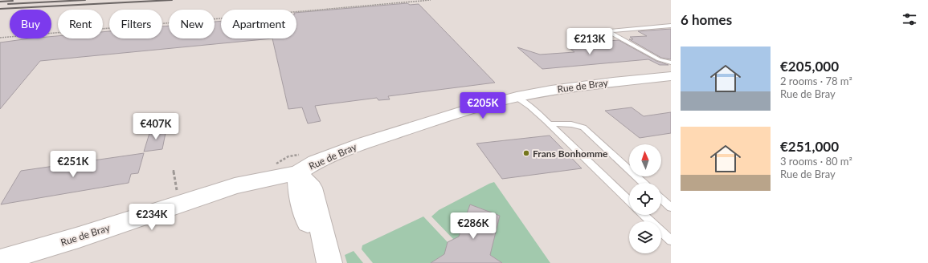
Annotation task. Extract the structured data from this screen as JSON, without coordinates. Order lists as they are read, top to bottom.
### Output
{
  "streets": {
    "street": ["Rue de Bray"]
  },
  "places": ["Frans Bonhomme"],
  "north": "top",
  "page": {
    "heading": "6 homes",
    "chip": [
      "Buy",
      "Rent",
      "Filters",
      "New",
      "Apartment"
    ],
    "price": [
      "€213K",
      "€205K",
      "€407K",
      "€251K",
      "€234K",
      "€286K"
    ],
    "list": [
      {
        "name": "€205,000",
        "note": "2 rooms · 78 m² · Rue de Bray"
      },
      {
        "name": "€251,000",
        "note": "3 rooms · 80 m² · Rue de Bray"
      }
    ]
  }
}
